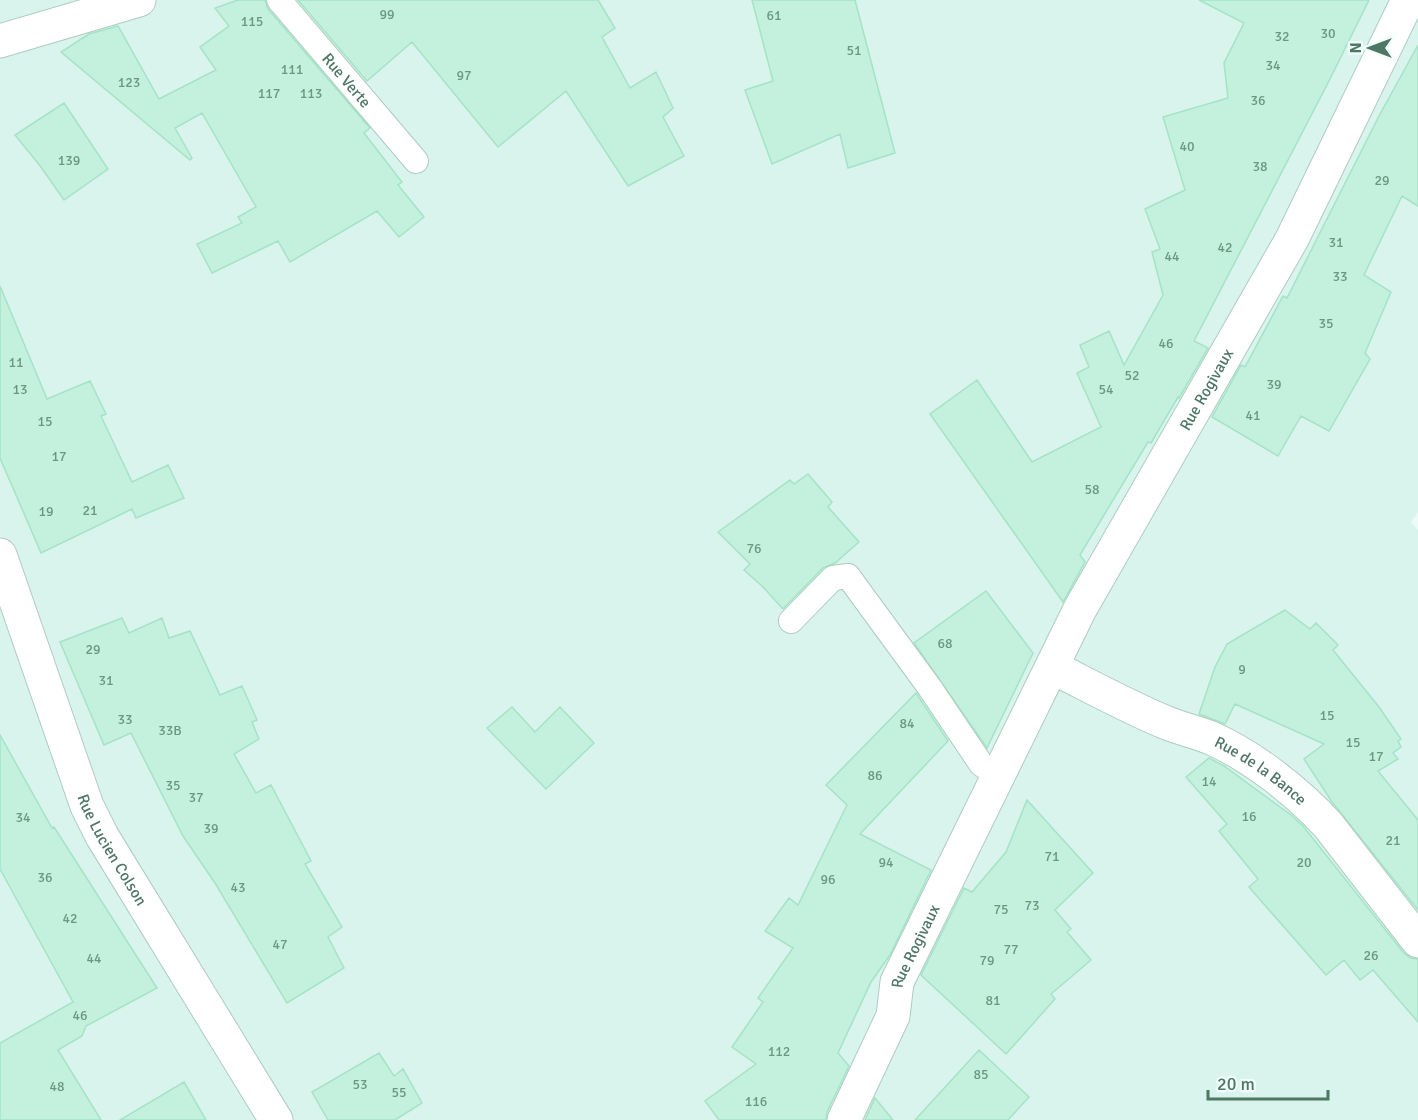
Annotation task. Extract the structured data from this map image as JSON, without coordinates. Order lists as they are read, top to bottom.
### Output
{
  "streets": {
    "street": ["Rue Rogivaux", "Rue de la Bance", "Rue Lucien Colson"],
    "lane": ["Rue Verte"]
  },
  "crossings": [
    ["Rue Rogivaux", "Rue de la Bance"]
  ],
  "house_numbers": [
    "99",
    "61",
    "115",
    "30",
    "32",
    "51",
    "34",
    "111",
    "97",
    "123",
    "117",
    "113",
    "36",
    "40",
    "139",
    "38",
    "29",
    "31",
    "42",
    "44",
    "33",
    "35",
    "46",
    "11",
    "52",
    "39",
    "13",
    "54",
    "41",
    "15",
    "17",
    "58",
    "21",
    "19",
    "76",
    "68",
    "29",
    "9",
    "31",
    "15",
    "33",
    "84",
    "33B",
    "15",
    "17",
    "86",
    "14",
    "35",
    "37",
    "16",
    "34",
    "39",
    "21",
    "71",
    "94",
    "20",
    "36",
    "96",
    "43",
    "73",
    "75",
    "42",
    "47",
    "77",
    "26",
    "44",
    "79",
    "81",
    "46",
    "112",
    "85",
    "53",
    "48",
    "55",
    "116"
  ],
  "scale_bar": "20 m",
  "north": "left"
}
